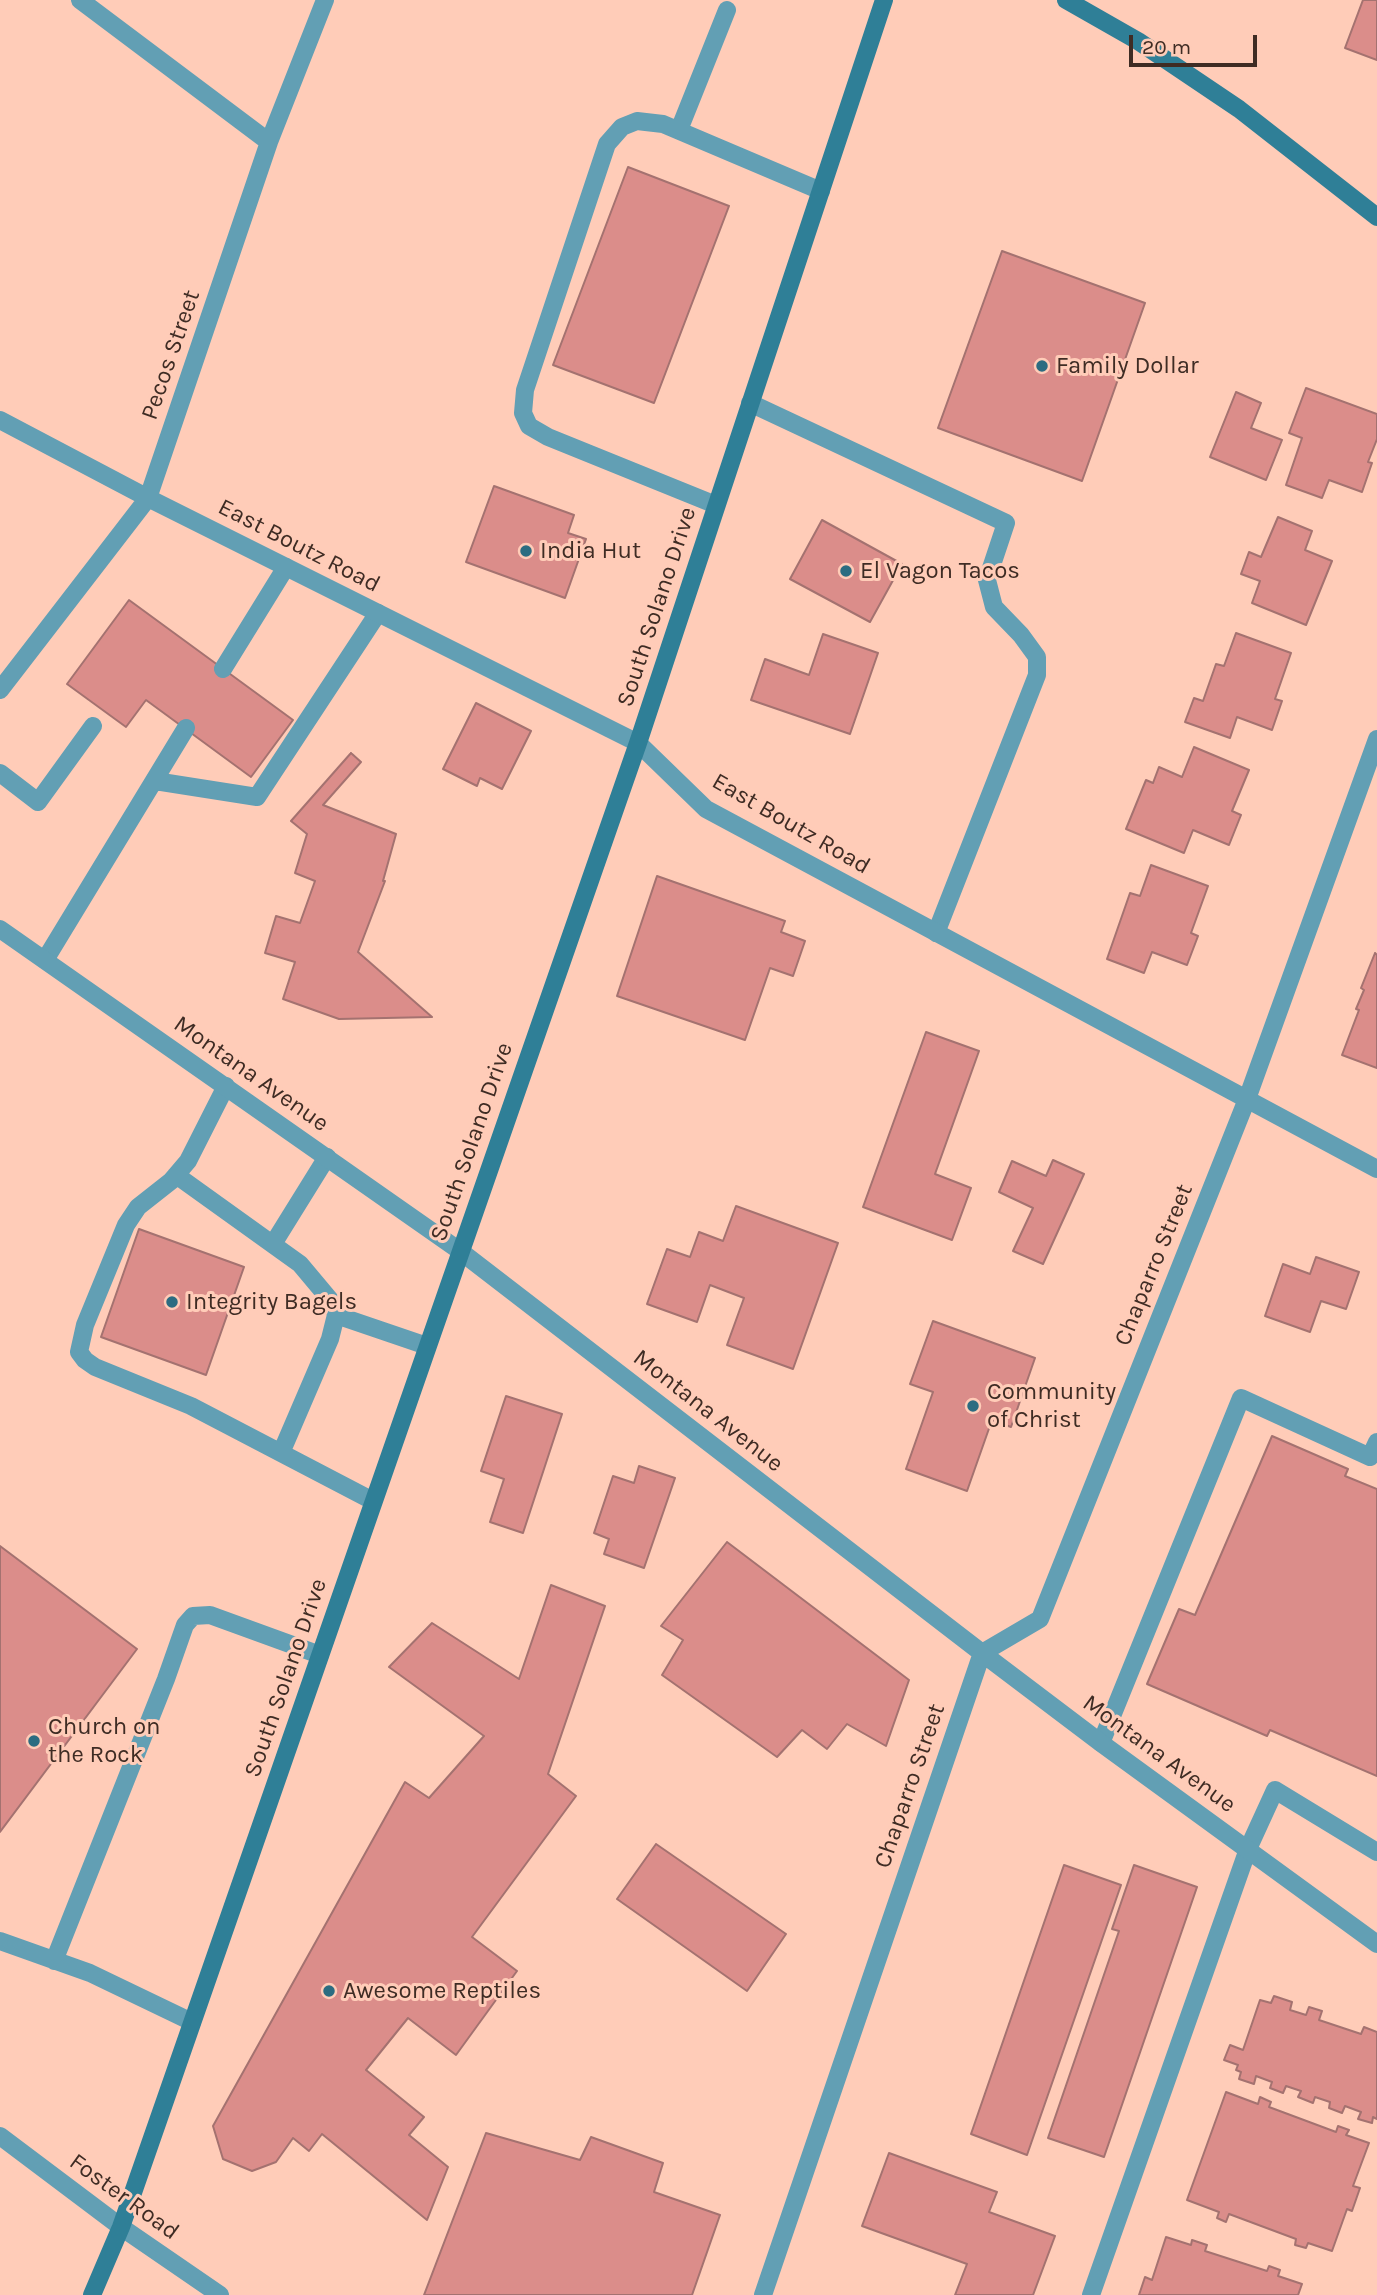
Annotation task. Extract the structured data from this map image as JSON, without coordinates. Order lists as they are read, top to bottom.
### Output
{
  "streets": {
    "street": [
      "Pecos Street",
      "East Boutz Road",
      "South Solano Drive",
      "Montana Avenue",
      "Chaparro Street",
      "Foster Road"
    ]
  },
  "crossings": [
    ["Pecos Street", "East Boutz Road"],
    ["East Boutz Road", "South Solano Drive"],
    ["East Boutz Road", "Chaparro Street"],
    ["South Solano Drive", "Montana Avenue"],
    ["South Solano Drive", "Foster Road"],
    ["Montana Avenue", "Chaparro Street"]
  ],
  "places": [
    "Family Dollar",
    "India Hut",
    "El Vagon Tacos",
    "Integrity Bagels",
    "Community of Christ",
    "Church on the Rock",
    "Awesome Reptiles"
  ],
  "scale_bar": "20 m"
}
